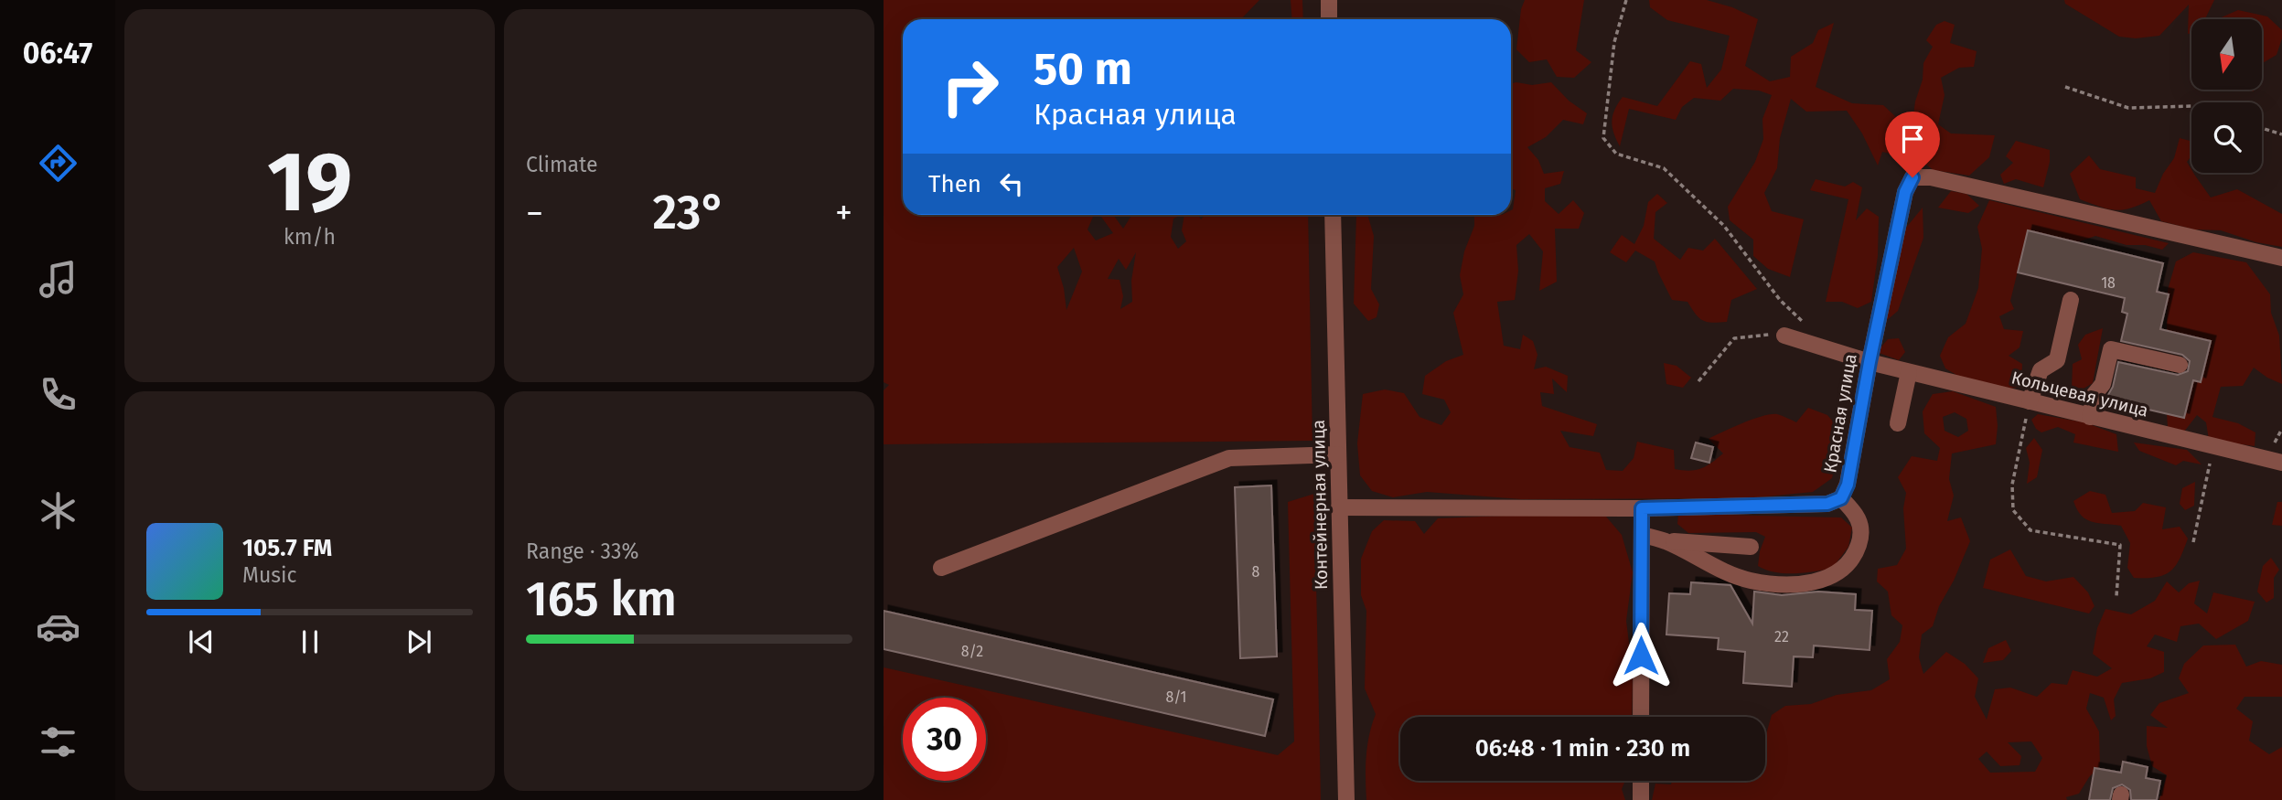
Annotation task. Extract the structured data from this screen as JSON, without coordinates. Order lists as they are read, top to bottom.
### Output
{
  "streets": {
    "street": ["Кольцевая улица", "Красная улица", "Контейнерная улица"]
  },
  "crossings": [
    ["Кольцевая улица", "Красная улица"],
    ["Красная улица", "Контейнерная улица"]
  ],
  "house_numbers": [
    "18",
    "8",
    "22",
    "8/2",
    "8/1"
  ],
  "north": "bottom",
  "page": {
    "tabs": "06:47",
    "tile": [
      ["19", "km/h"],
      "Climate",
      ["Range · 33%", "165 km"]
    ],
    "turn": ["50 m", "Красная улица"],
    "then": "Then",
    "heat": ["−", "23°", "+"],
    "song": ["105.7 FM", "Music"],
    "limit": "30",
    "trip": "06:48 · 1 min · 230 m"
  }
}
